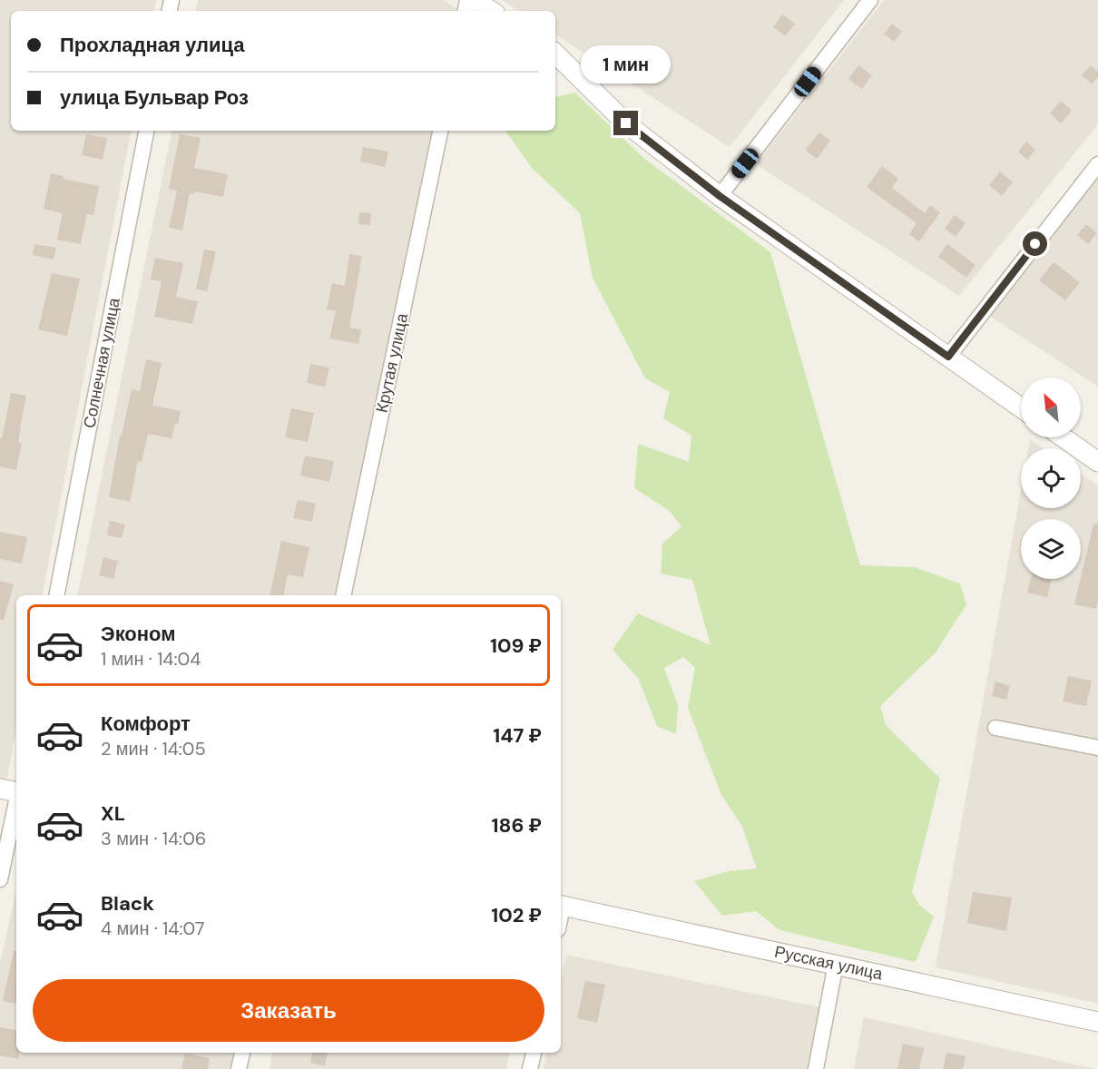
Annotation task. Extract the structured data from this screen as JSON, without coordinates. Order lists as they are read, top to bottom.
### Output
{
  "streets": {
    "street": ["Солнечная улица", "Крутая улица", "Русская улица"]
  },
  "north": "top left",
  "page": {
    "banner": ["Прохладная улица", "улица Бульвар Роз"],
    "bubble": "1 мин",
    "list": [
      {
        "name": "Эконом",
        "note": "1 мин · 14:04",
        "value": "109 ₽"
      },
      {
        "name": "Комфорт",
        "note": "2 мин · 14:05",
        "value": "147 ₽"
      },
      {
        "name": "XL",
        "note": "3 мин · 14:06",
        "value": "186 ₽"
      },
      {
        "name": "Black",
        "note": "4 мин · 14:07",
        "value": "102 ₽"
      }
    ],
    "buttons": "Заказать"
  }
}
